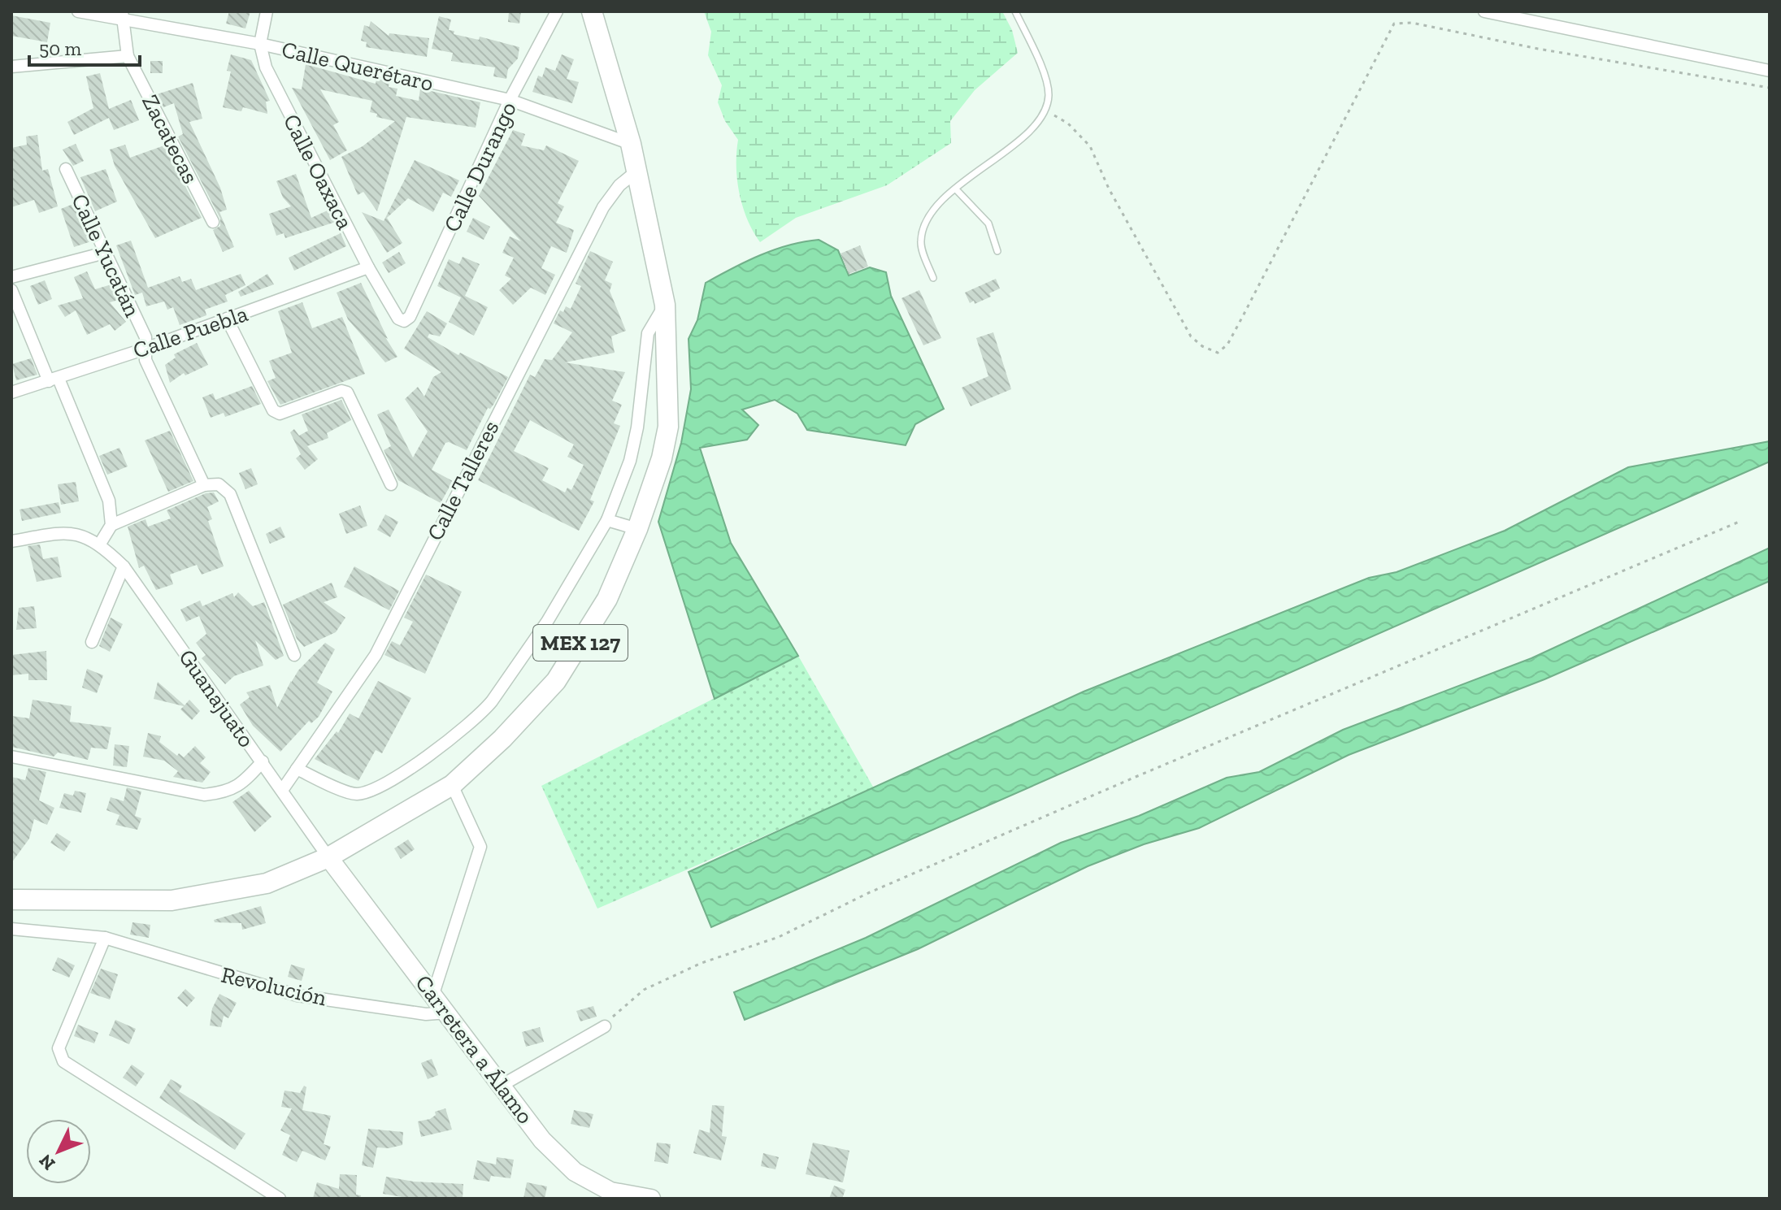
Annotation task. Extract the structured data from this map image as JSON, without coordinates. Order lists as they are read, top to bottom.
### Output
{
  "streets": {
    "main road": ["MEX 127", "Carretera a Álamo"],
    "street": [
      "Calle Querétaro",
      "Zacatecas",
      "Calle Durango",
      "Calle Oaxaca",
      "Calle Yucatán",
      "Calle Puebla",
      "Calle Talleres",
      "Guanajuato",
      "Revolución"
    ]
  },
  "crossings": [
    ["Calle Querétaro", "Zacatecas"],
    ["Calle Querétaro", "Calle Durango"],
    ["Calle Querétaro", "Calle Oaxaca"],
    ["Calle Querétaro", "MEX 127"],
    ["Calle Durango", "Calle Oaxaca"],
    ["Calle Oaxaca", "Calle Puebla"],
    ["Calle Yucatán", "Calle Puebla"],
    ["Calle Talleres", "MEX 127"],
    ["Calle Talleres", "Guanajuato"],
    ["MEX 127", "Guanajuato"],
    ["MEX 127", "Carretera a Álamo"],
    ["Guanajuato", "Carretera a Álamo"],
    ["Revolución", "Carretera a Álamo"]
  ],
  "scale_bar": "50 m",
  "north": "bottom left"
}
